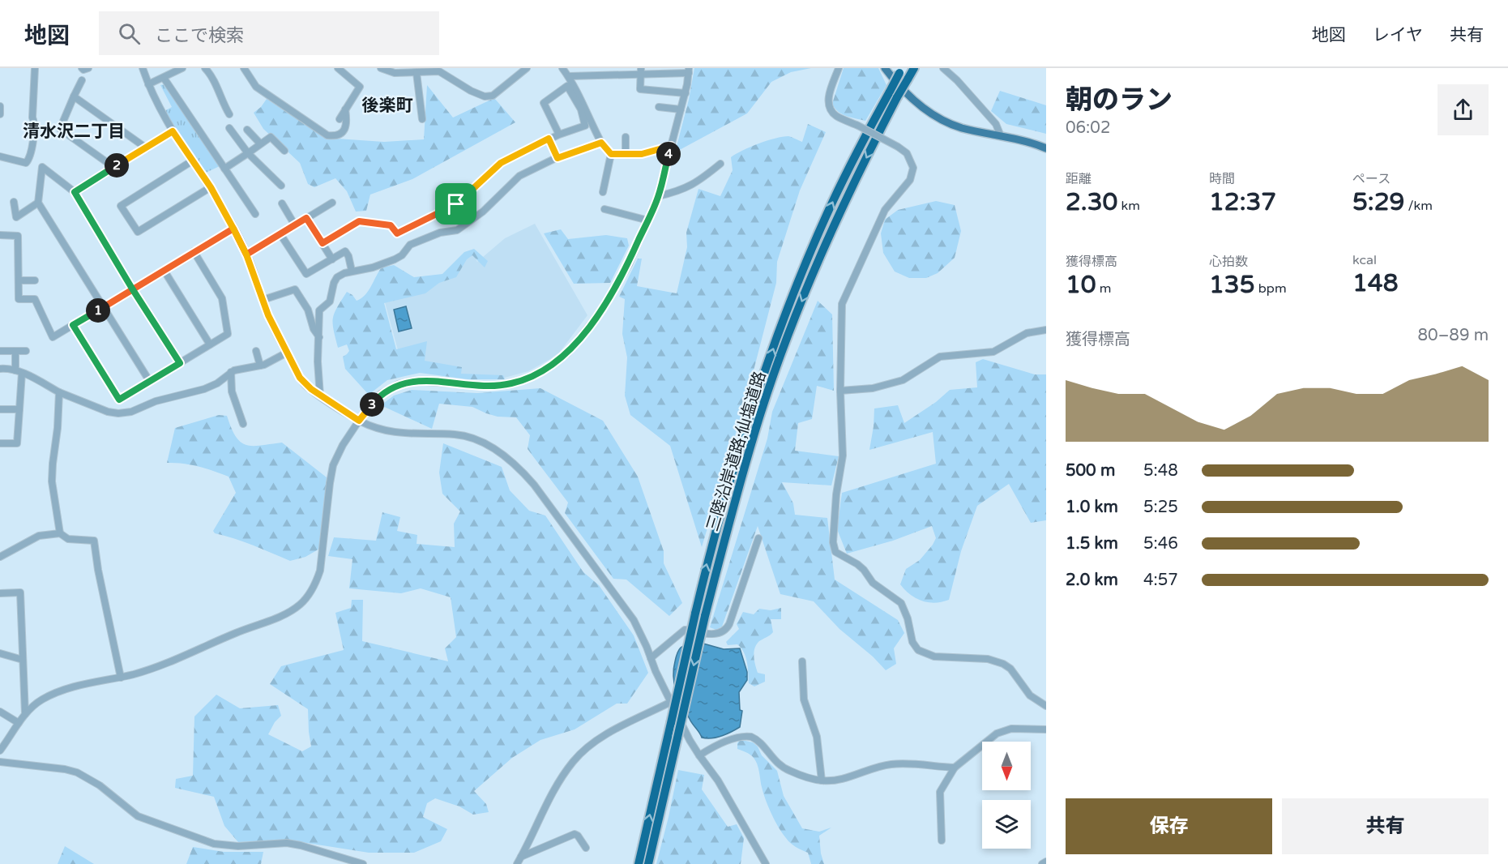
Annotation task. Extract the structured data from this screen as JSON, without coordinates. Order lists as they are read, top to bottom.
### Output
{
  "streets": {
    "highway": ["三陸沿岸道路;仙塩道路"]
  },
  "districts": ["後楽町", "清水沢二丁目"],
  "north": "bottom",
  "page": {
    "header": "地図",
    "search": "ここで検索",
    "nav": ["地図", "レイヤ", "共有"],
    "heading": ["朝のラン", "06:02"],
    "pins": [
      "4",
      "2",
      "1",
      "3"
    ],
    "stats": [
      ["距離", "2.30 km"],
      ["時間", "12:37"],
      ["ペース", "5:29 /km"],
      ["獲得標高", "10 m"],
      ["心拍数", "135 bpm"],
      ["kcal", "148"]
    ],
    "chart": ["獲得標高", "80–89 m"],
    "list": [
      {
        "name": "500 m",
        "note": "5:48"
      },
      {
        "name": "1.0 km",
        "note": "5:25"
      },
      {
        "name": "1.5 km",
        "note": "5:46"
      },
      {
        "name": "2.0 km",
        "note": "4:57"
      }
    ],
    "buttons": ["保存", "共有"]
  }
}
